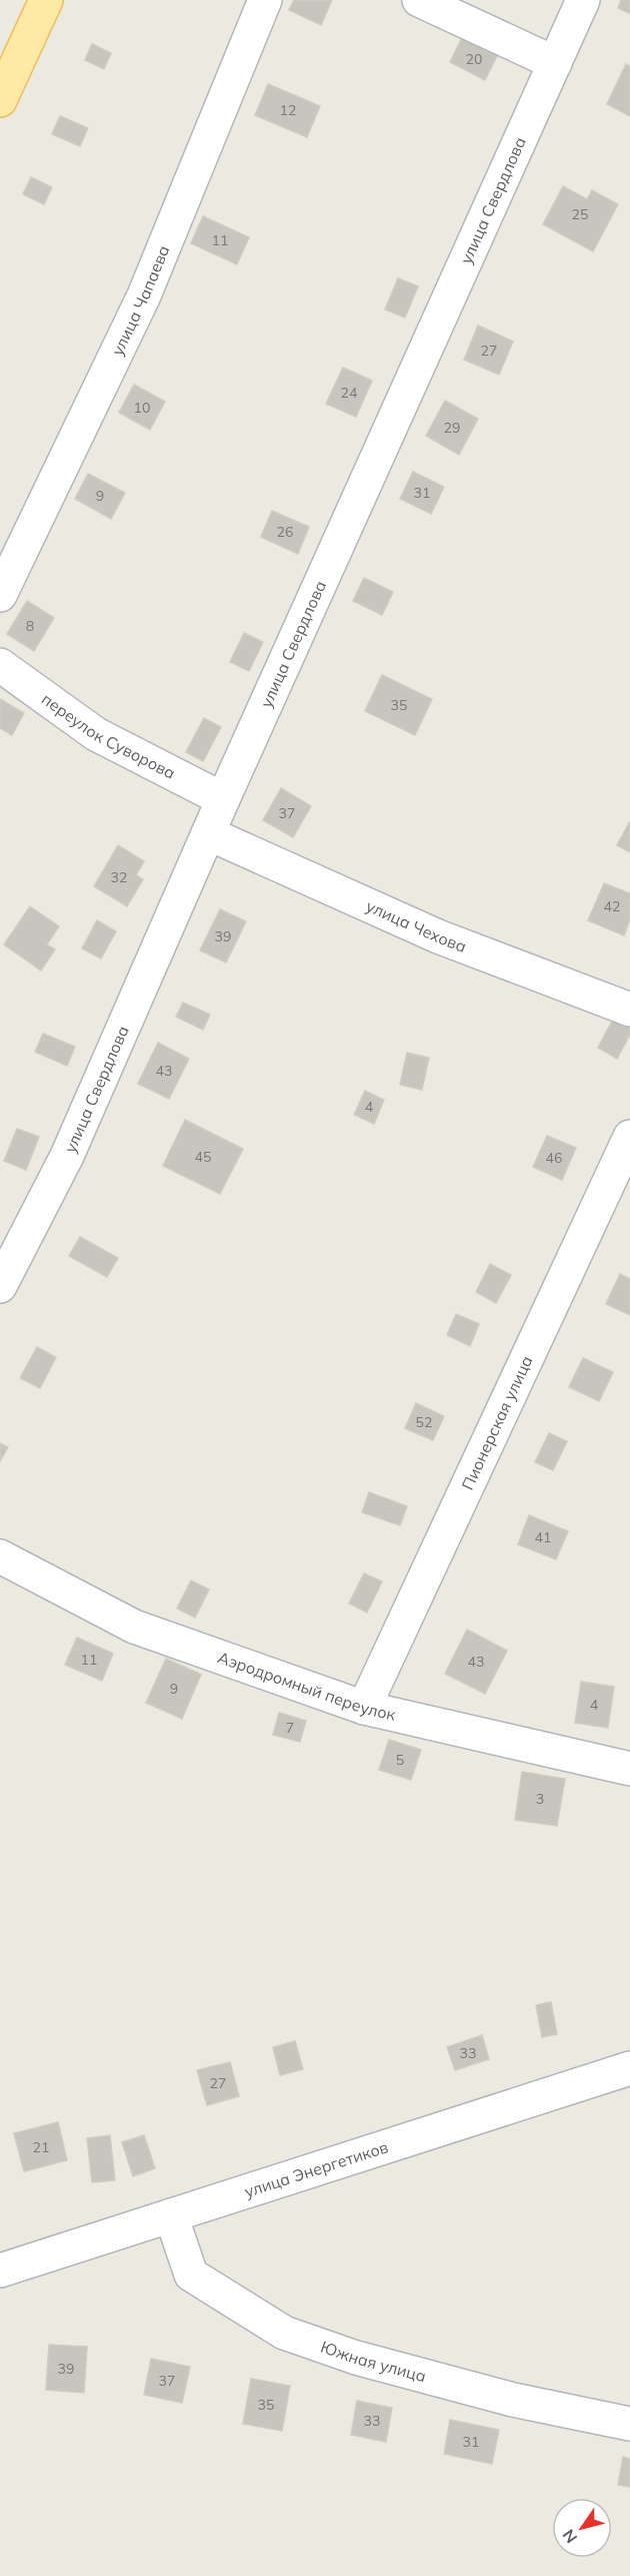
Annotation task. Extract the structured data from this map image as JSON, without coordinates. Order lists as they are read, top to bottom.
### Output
{
  "streets": {
    "street": [
      "улица Свердлова",
      "улица Чапаева",
      "переулок Суворова",
      "улица Чехова",
      "Пионерская улица",
      "Аэродромный переулок",
      "улица Энергетиков",
      "Южная улица"
    ]
  },
  "crossings": [
    ["улица Свердлова", "переулок Суворова"],
    ["улица Свердлова", "улица Чехова"],
    ["Пионерская улица", "Аэродромный переулок"],
    ["улица Энергетиков", "Южная улица"]
  ],
  "house_numbers": [
    "20",
    "12",
    "25",
    "11",
    "27",
    "24",
    "10",
    "29",
    "31",
    "9",
    "26",
    "8",
    "35",
    "37",
    "32",
    "42",
    "39",
    "43",
    "4",
    "45",
    "46",
    "52",
    "41",
    "11",
    "43",
    "9",
    "4",
    "7",
    "5",
    "3",
    "33",
    "27",
    "21",
    "39",
    "37",
    "35",
    "33",
    "31"
  ],
  "north": "bottom left"
}
